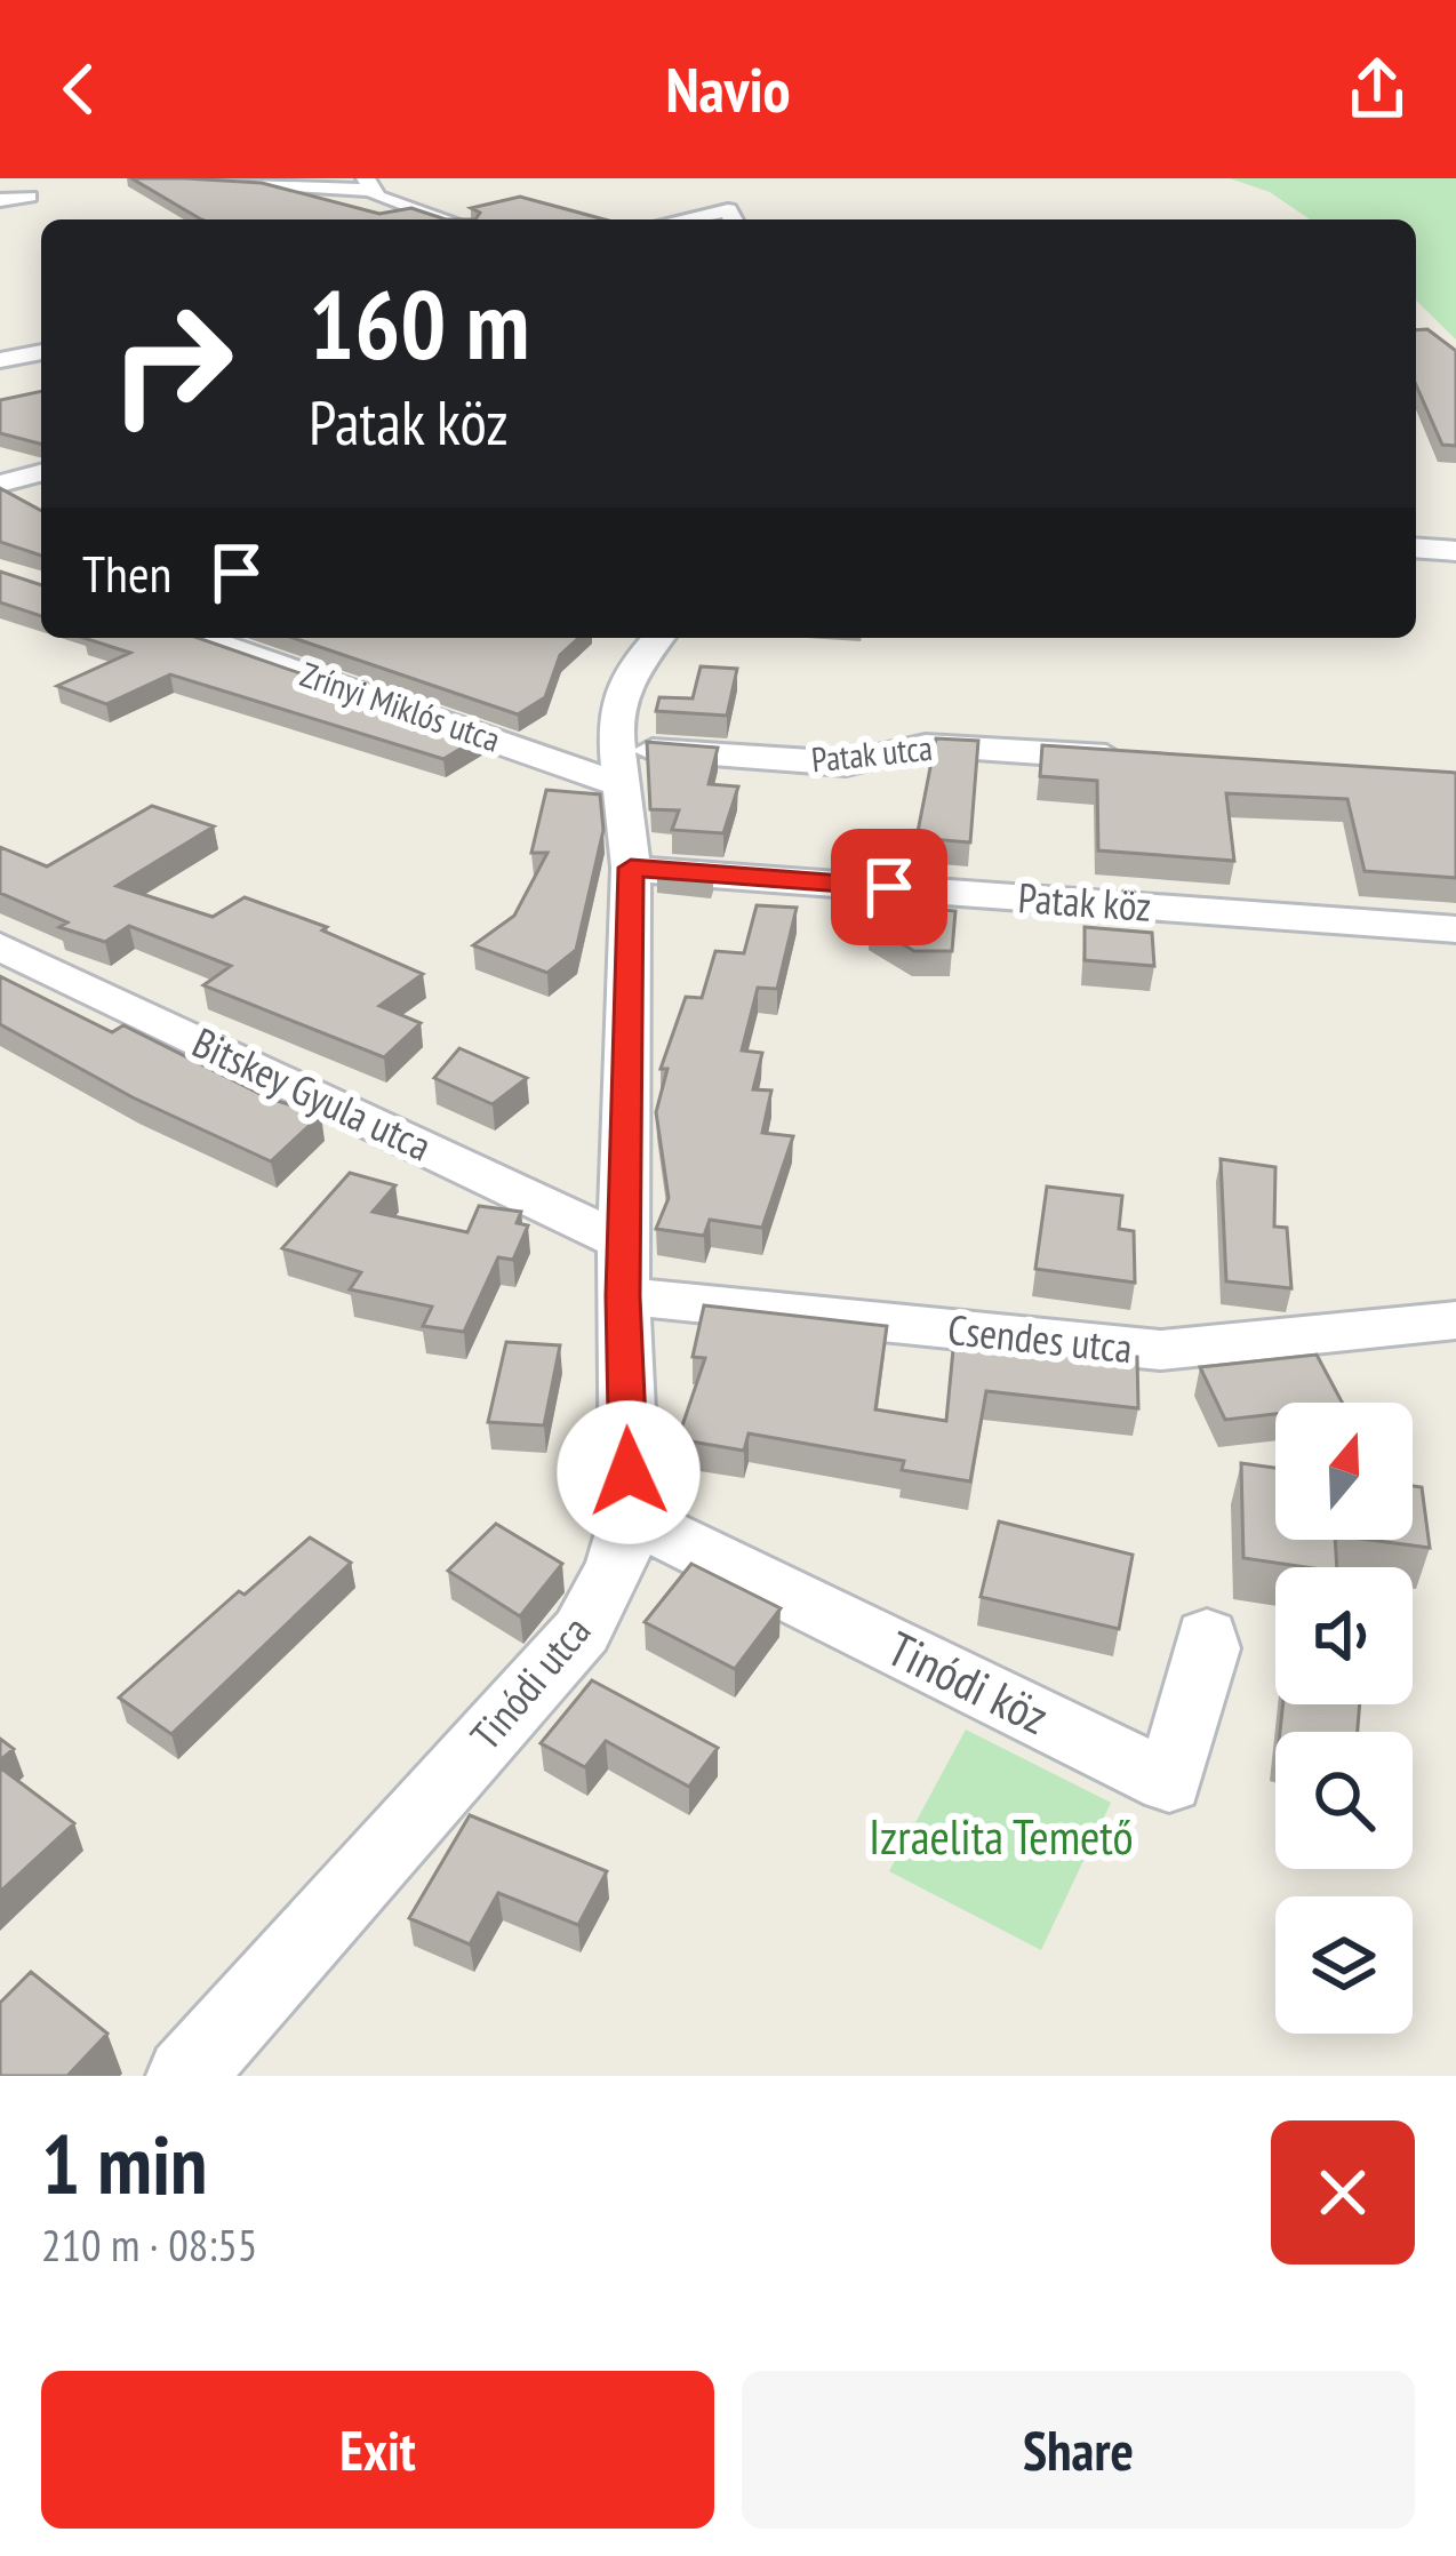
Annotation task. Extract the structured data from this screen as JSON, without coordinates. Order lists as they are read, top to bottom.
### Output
{
  "streets": {
    "street": [
      "Zrínyi Miklós utca",
      "Patak utca",
      "Patak köz",
      "Bitskey Gyula utca",
      "Csendes utca",
      "Tinódi utca",
      "Tinódi köz"
    ]
  },
  "crossings": [
    ["Zrínyi Miklós utca", "Patak utca"],
    ["Zrínyi Miklós utca", "Tinódi utca"],
    ["Patak utca", "Tinódi utca"],
    ["Patak köz", "Tinódi utca"],
    ["Bitskey Gyula utca", "Csendes utca"],
    ["Bitskey Gyula utca", "Tinódi utca"],
    ["Csendes utca", "Tinódi utca"],
    ["Tinódi utca", "Tinódi köz"]
  ],
  "parks": ["Izraelita Temető"],
  "north": "top",
  "page": {
    "header": "Navio",
    "turn": ["160 m", "Patak köz"],
    "then": "Then",
    "heading": ["1 min", "210 m · 08:55"],
    "buttons": ["Exit", "Share"]
  }
}
